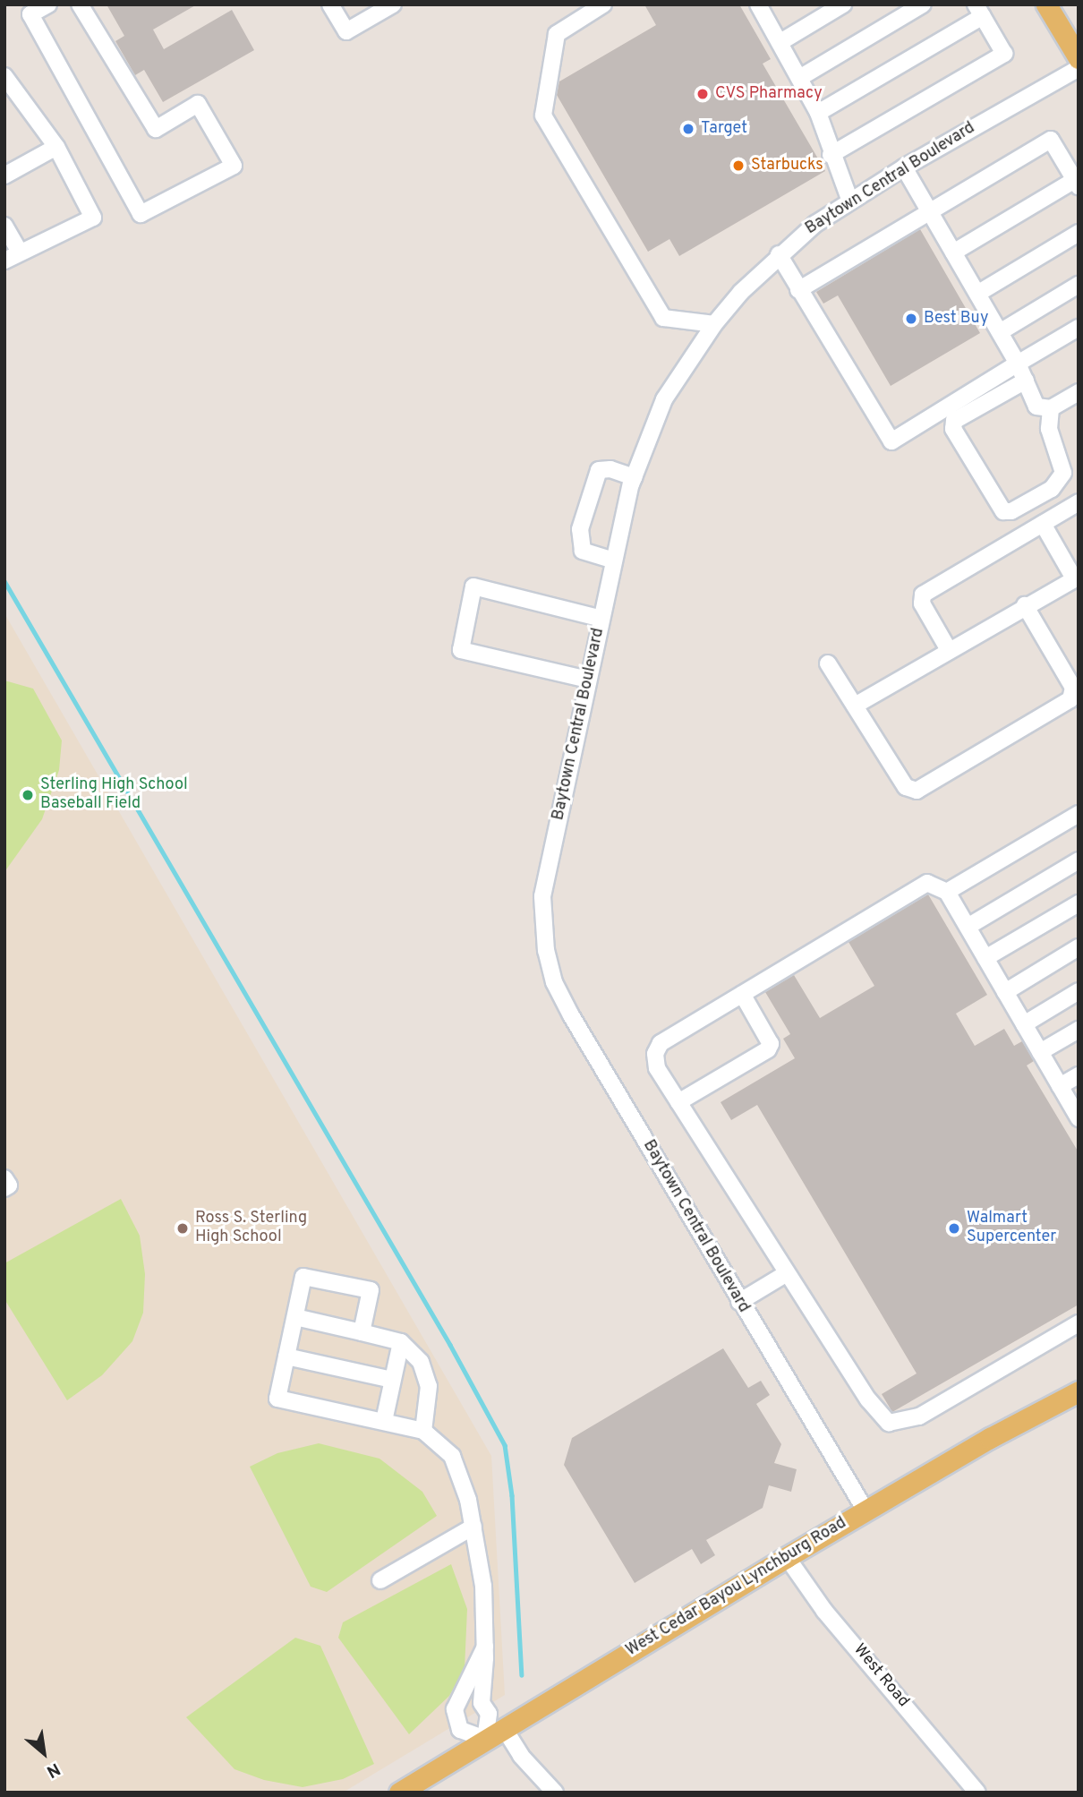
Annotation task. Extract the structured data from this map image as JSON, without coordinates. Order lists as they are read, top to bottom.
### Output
{
  "streets": {
    "main road": ["West Cedar Bayou Lynchburg Road"],
    "street": ["Baytown Central Boulevard", "West Road"]
  },
  "crossings": [
    ["Baytown Central Boulevard", "West Cedar Bayou Lynchburg Road"],
    ["West Cedar Bayou Lynchburg Road", "West Road"]
  ],
  "places": [
    "CVS Pharmacy",
    "Target",
    "Starbucks",
    "Best Buy",
    "Sterling High School Baseball Field",
    "Ross S. Sterling High School",
    "Walmart Supercenter"
  ],
  "north": "bottom right"
}
